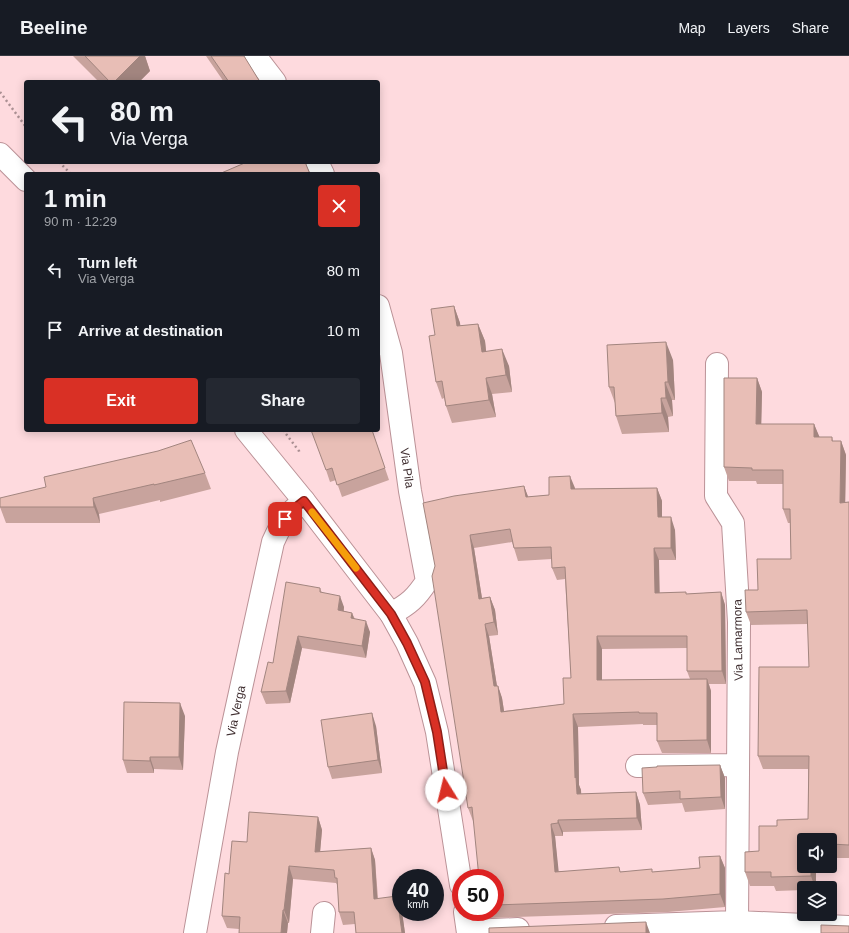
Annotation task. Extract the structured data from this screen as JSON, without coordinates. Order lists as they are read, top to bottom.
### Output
{
  "streets": {
    "street": ["Via Pila", "Via Lamarmora", "Via Verga"]
  },
  "page": {
    "header": "Beeline",
    "nav": ["Map", "Layers", "Share"],
    "turn": ["80 m", "Via Verga"],
    "heading": ["1 min", "90 m · 12:29"],
    "list": [
      {
        "name": "Turn left",
        "note": "Via Verga",
        "value": "80 m"
      },
      {
        "name": "Arrive at destination",
        "value": "10 m"
      }
    ],
    "buttons": ["Exit", "Share"],
    "speed": "40 km/h",
    "limit": "50"
  }
}
